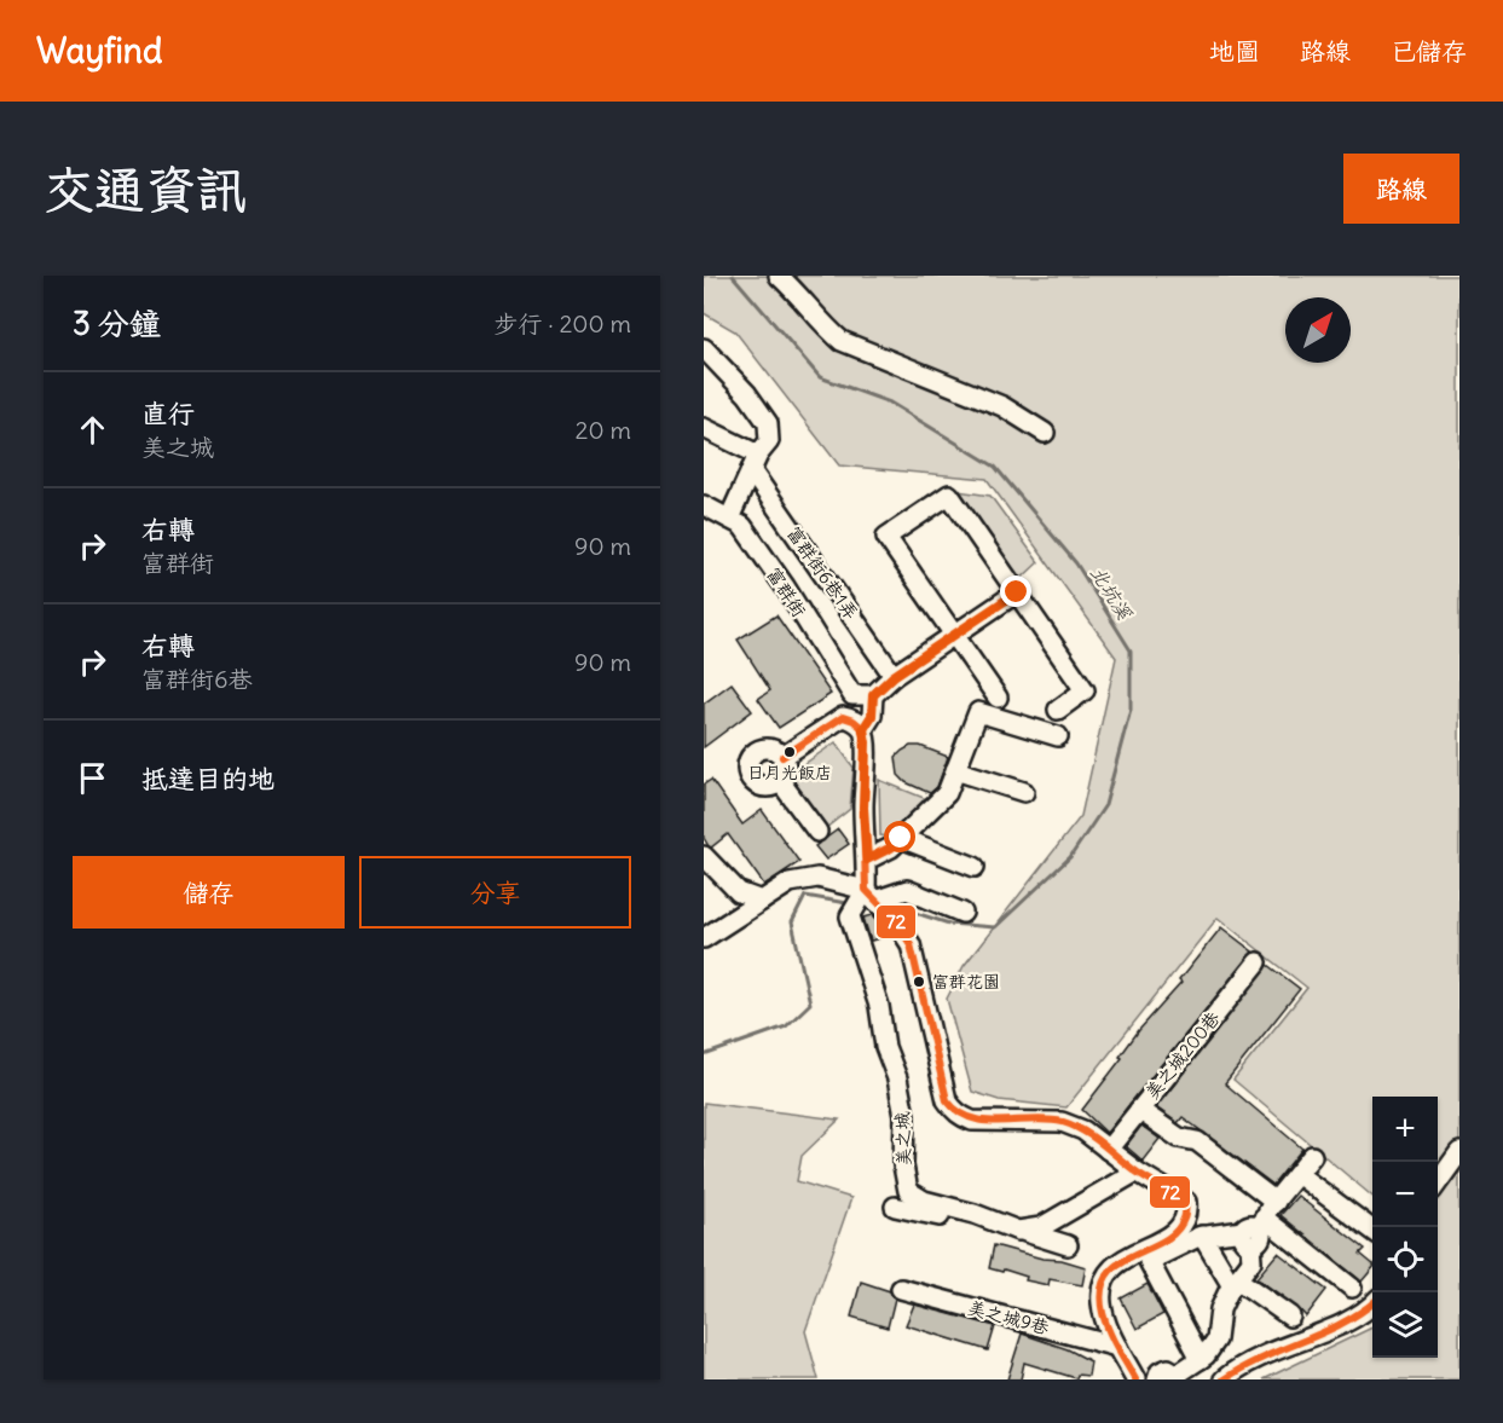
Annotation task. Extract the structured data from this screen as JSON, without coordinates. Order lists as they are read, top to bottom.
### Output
{
  "streets": {
    "street": [
      "富群街6巷1弄",
      "富群街",
      "美之城200巷",
      "美之城",
      "美之城9巷"
    ]
  },
  "water": ["北坑溪"],
  "places": ["日月光飯店", "富群花園"],
  "lines": ["transit line 72"],
  "north": "top right",
  "page": {
    "header": "Wayfind",
    "nav": ["地圖", "路線", "已儲存"],
    "buttons": [
      "路線",
      ["儲存", "分享"]
    ],
    "title": "交通資訊",
    "heading": ["3 分鐘", "步行 · 200 m"],
    "list": [
      ["直行", "美之城", "20 m"],
      ["右轉", "富群街", "90 m"],
      ["右轉", "富群街6巷", "90 m"],
      "抵達目的地"
    ],
    "map_buttons": ["+", "−"]
  }
}
